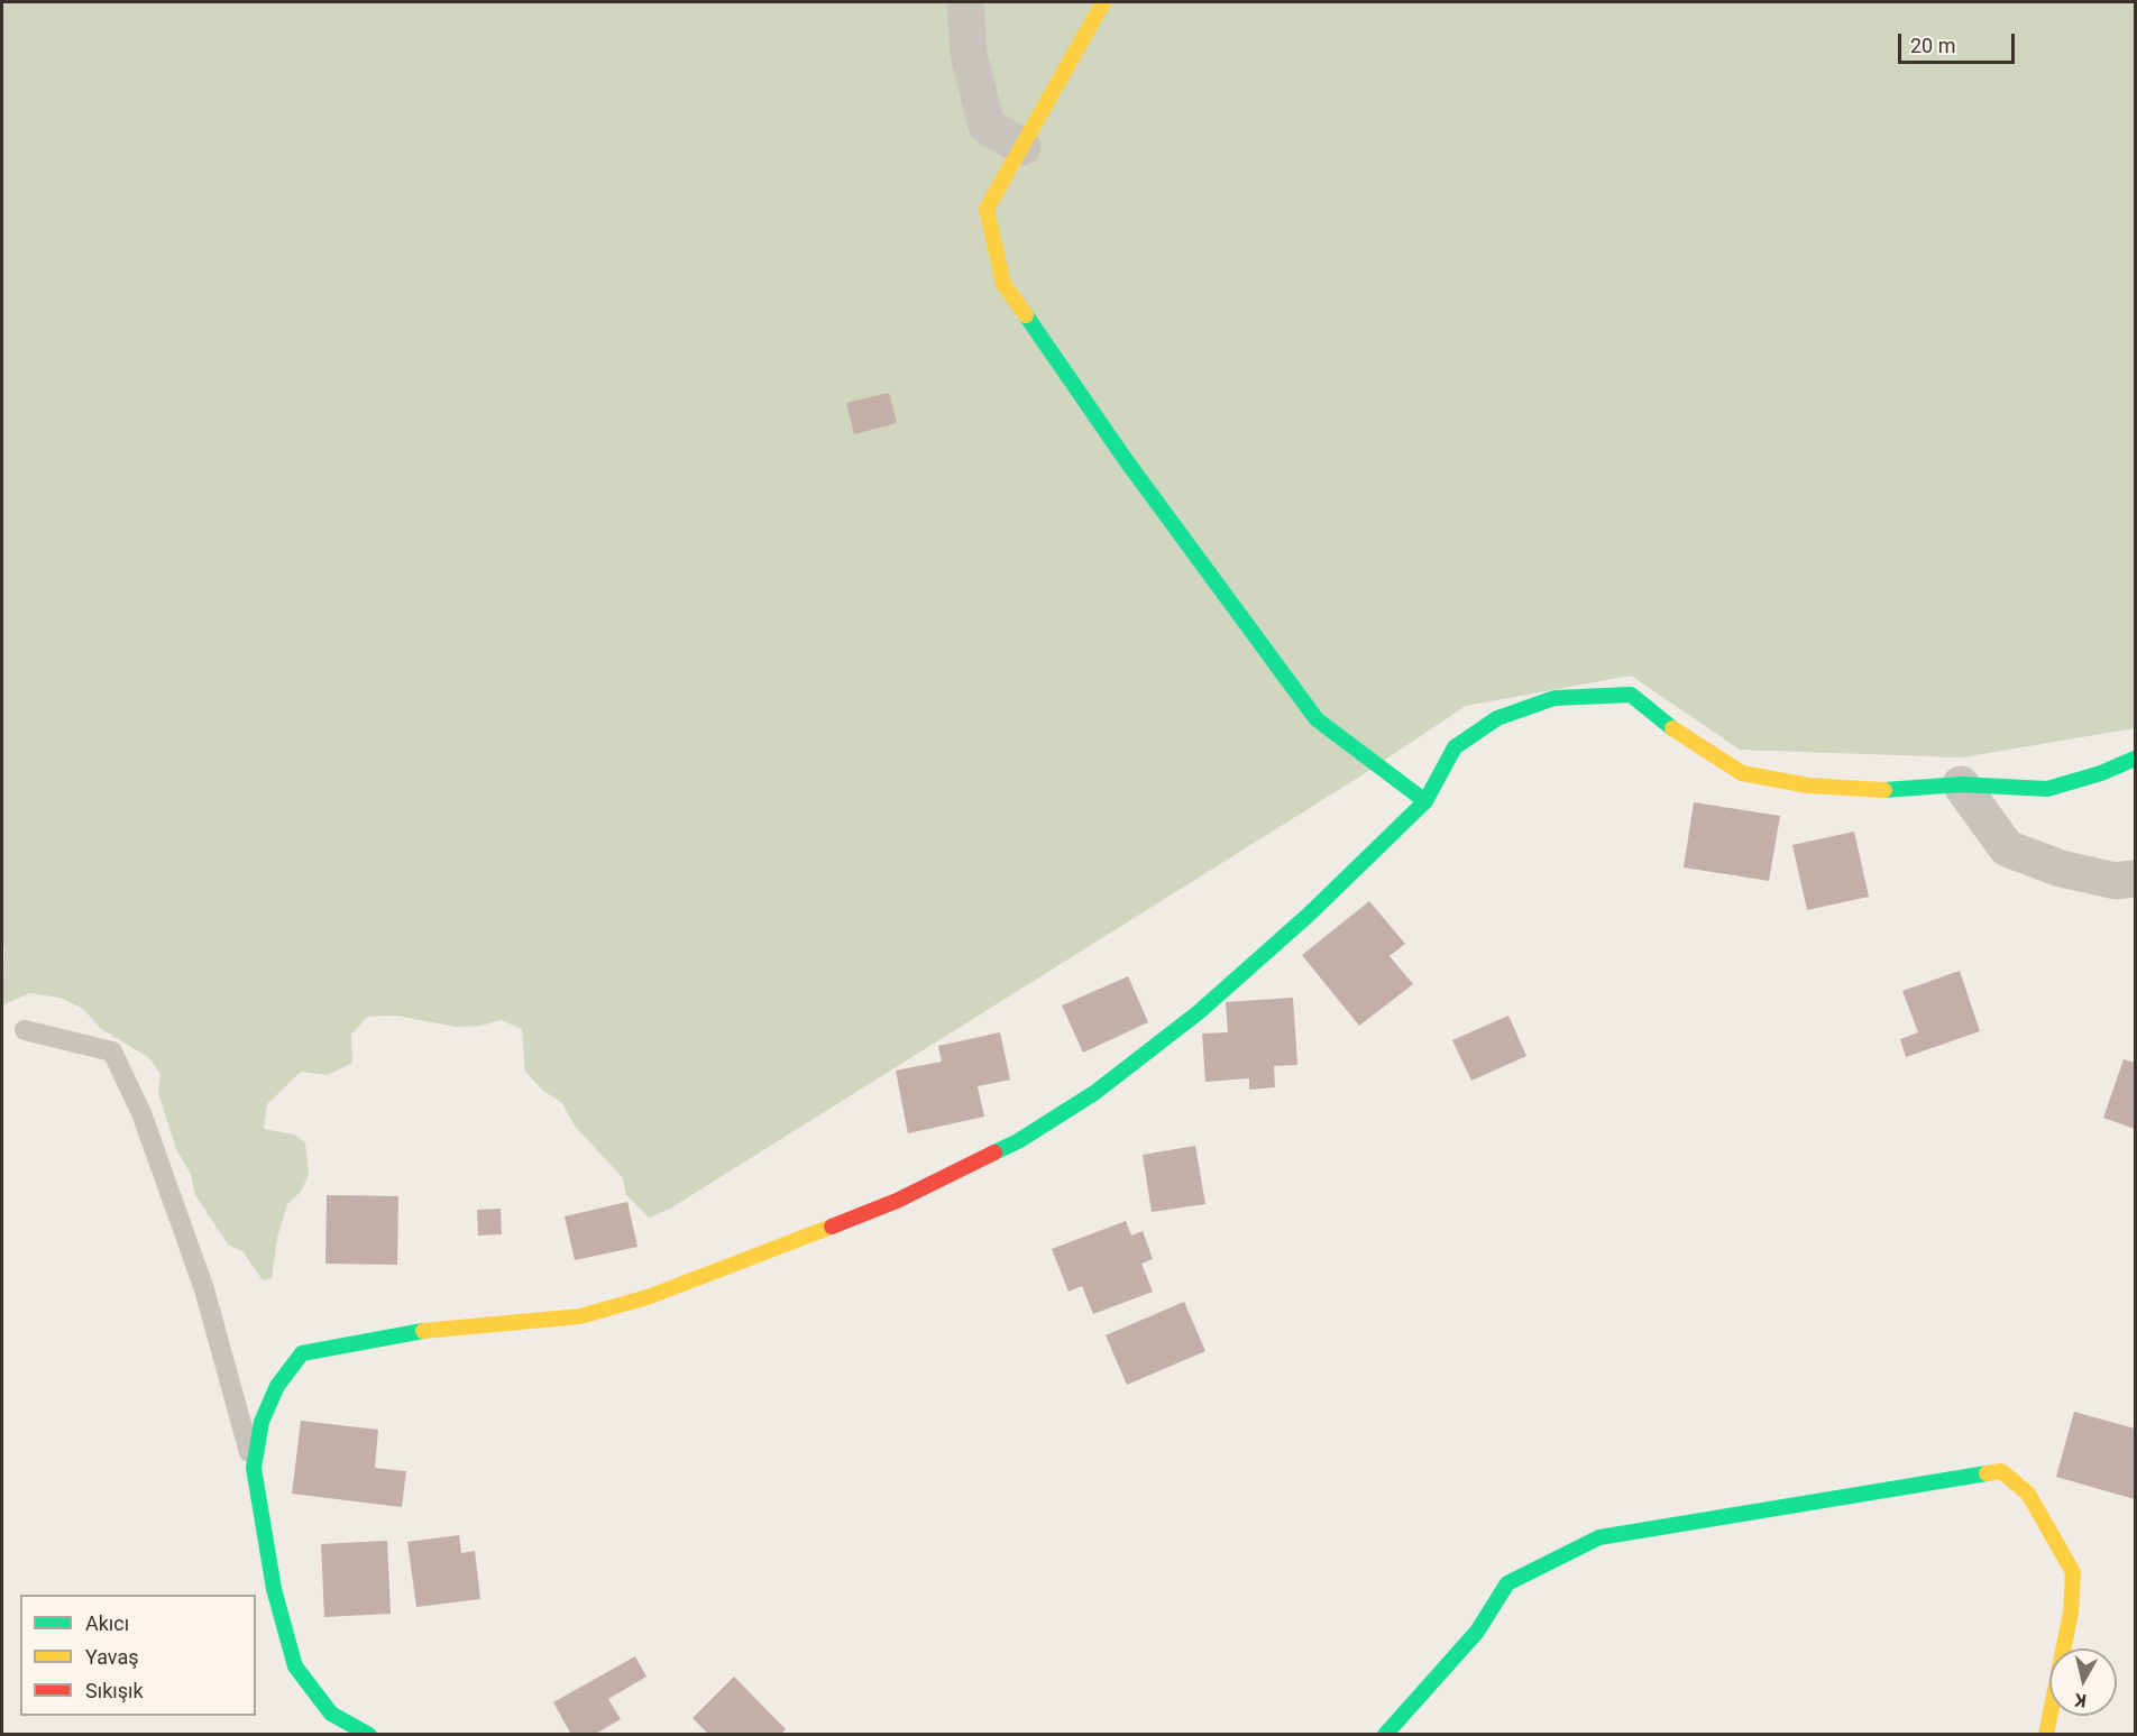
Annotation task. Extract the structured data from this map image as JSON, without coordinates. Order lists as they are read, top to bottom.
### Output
{
  "legend": ["Akıcı", "Yavaş", "Sıkışık"],
  "scale_bar": "20 m",
  "north": "bottom"
}
